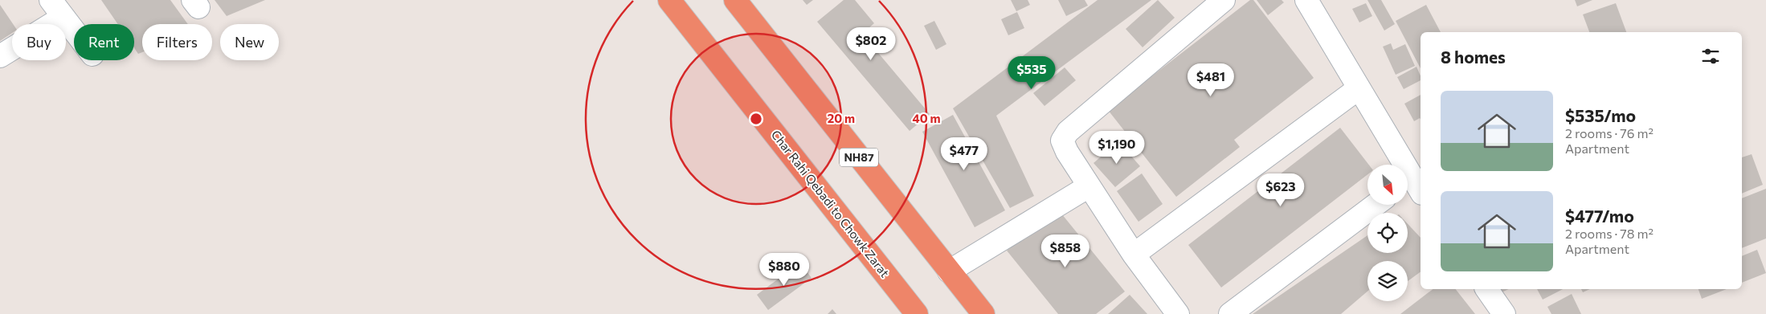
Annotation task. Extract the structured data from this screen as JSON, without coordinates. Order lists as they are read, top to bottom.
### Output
{
  "streets": {
    "highway": ["NH87", "Char Rahi Qebadi to Chowk Zarat"]
  },
  "north": "bottom right",
  "page": {
    "chip": [
      "Buy",
      "Rent",
      "Filters",
      "New"
    ],
    "price": [
      "$802",
      "$535",
      "$481",
      "$1,190",
      "$477",
      "$623",
      "$858",
      "$880"
    ],
    "heading": "8 homes",
    "list": [
      {
        "name": "$535/mo",
        "note": "2 rooms · 76 m² · Apartment"
      },
      {
        "name": "$477/mo",
        "note": "2 rooms · 78 m² · Apartment"
      }
    ]
  },
  "rings": ["20 m", "40 m"]
}
